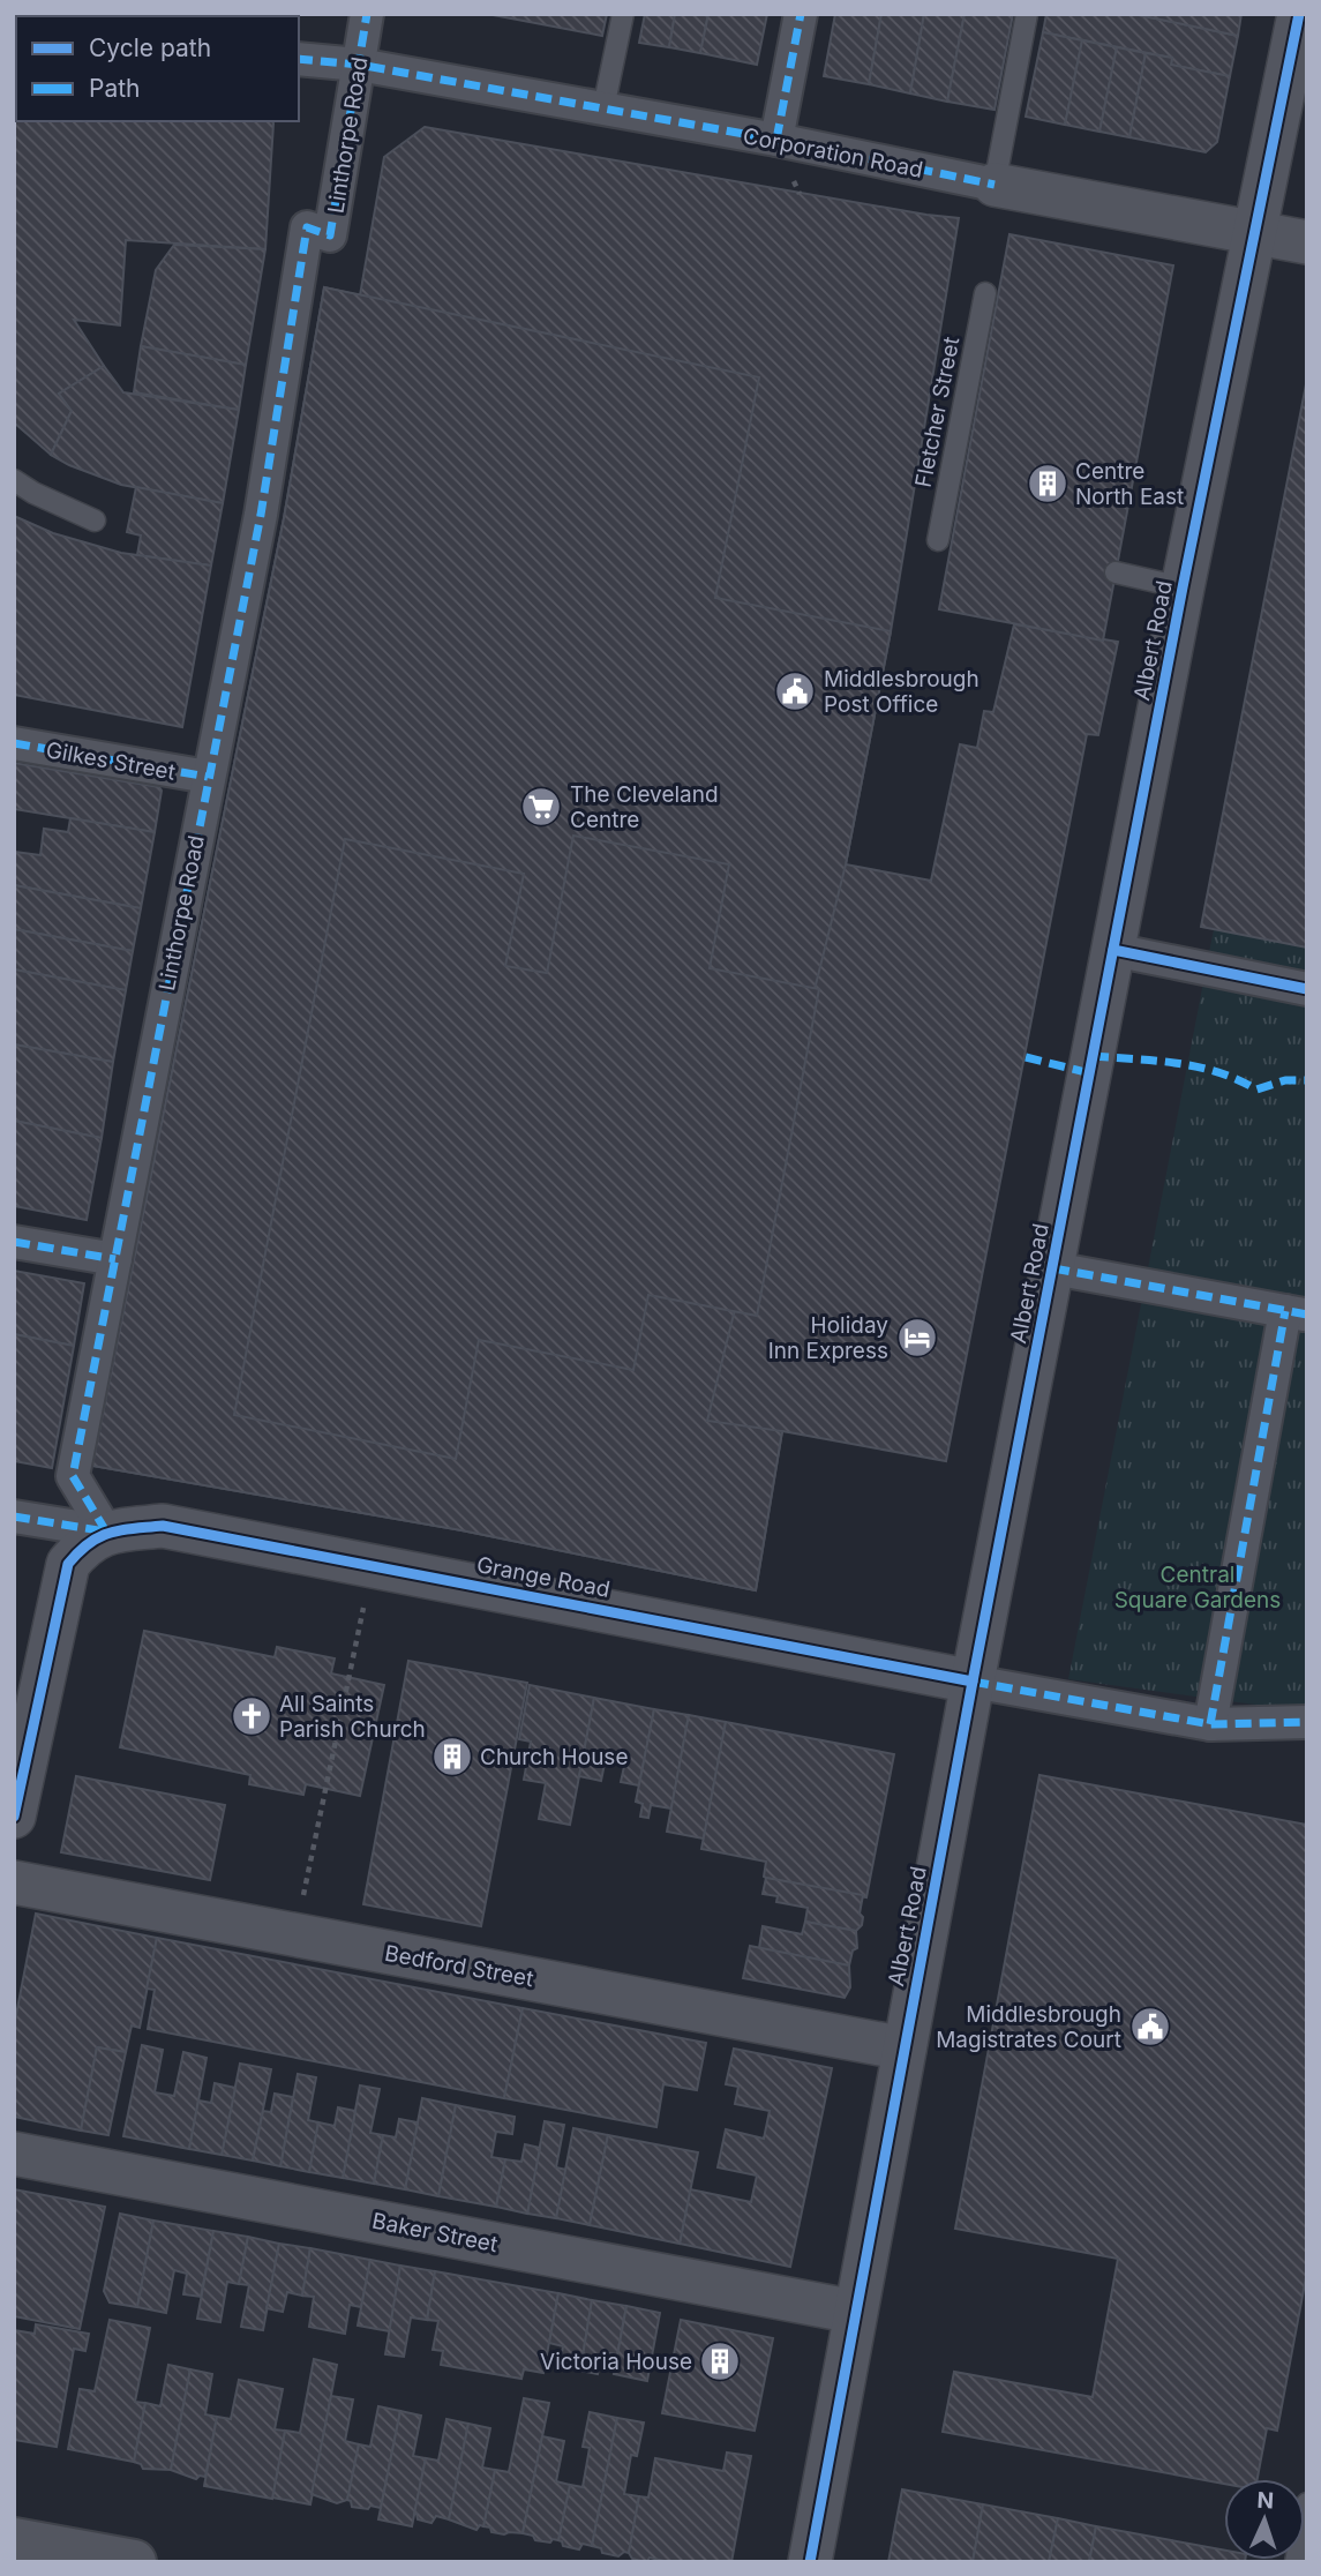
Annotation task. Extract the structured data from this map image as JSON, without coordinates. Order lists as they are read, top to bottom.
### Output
{
  "streets": {
    "street": [
      "Linthorpe Road",
      "Corporation Road",
      "Albert Road",
      "Gilkes Street",
      "Grange Road",
      "Bedford Street",
      "Baker Street"
    ],
    "lane": ["Fletcher Street"]
  },
  "crossings": [
    ["Linthorpe Road", "Corporation Road"],
    ["Linthorpe Road", "Gilkes Street"],
    ["Linthorpe Road", "Grange Road"],
    ["Corporation Road", "Albert Road"],
    ["Albert Road", "Grange Road"],
    ["Albert Road", "Bedford Street"],
    ["Albert Road", "Baker Street"]
  ],
  "parks": ["Central Square Gardens"],
  "places": {
    "building": ["Centre North East", "Church House", "Victoria House"],
    "public building": ["Middlesbrough Post Office", "Middlesbrough Magistrates Court"],
    "supermarket": ["The Cleveland Centre"],
    "hotel": ["Holiday Inn Express"],
    "church": ["All Saints Parish Church"]
  },
  "legend": ["Cycle path", "Path"],
  "north": "top"
}
